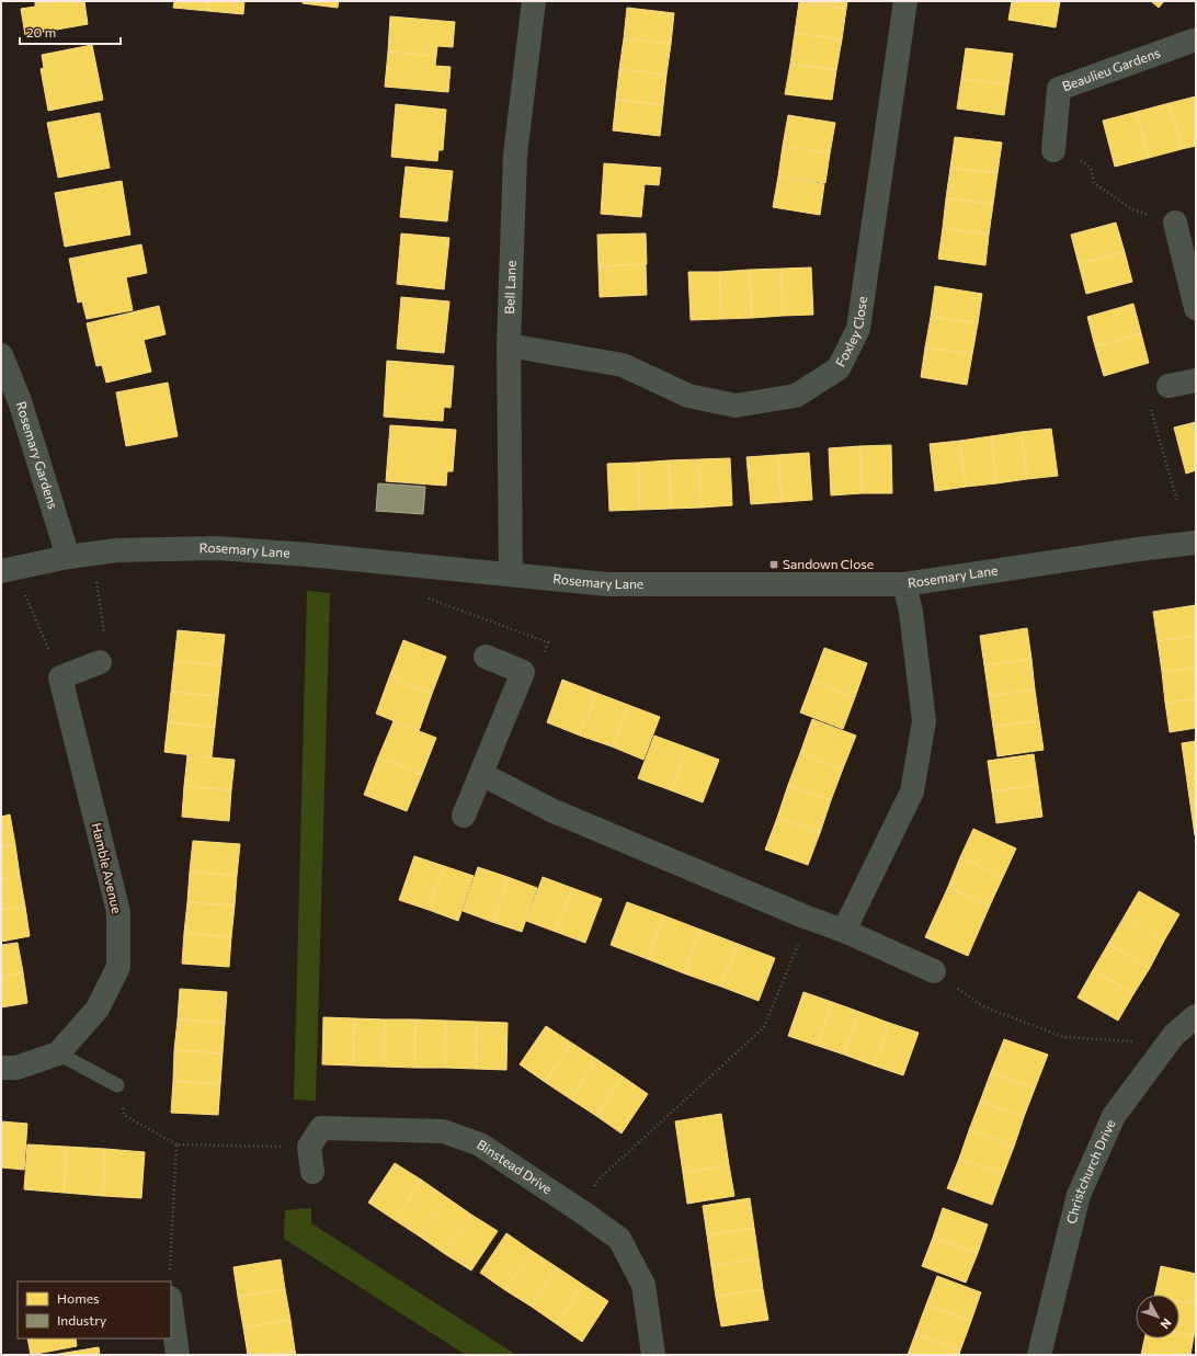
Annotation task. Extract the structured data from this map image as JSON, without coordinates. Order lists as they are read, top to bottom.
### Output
{
  "streets": {
    "street": [
      "Beaulieu Gardens",
      "Bell Lane",
      "Foxley Close",
      "Rosemary Gardens",
      "Rosemary Lane",
      "Hamble Avenue",
      "Binstead Drive",
      "Christchurch Drive"
    ]
  },
  "crossings": [
    ["Bell Lane", "Foxley Close"],
    ["Bell Lane", "Rosemary Lane"],
    ["Rosemary Gardens", "Rosemary Lane"]
  ],
  "places": {
    "transit": ["Sandown Close"]
  },
  "legend": ["Homes", "Industry"],
  "scale_bar": "20 m",
  "north": "bottom right"
}
